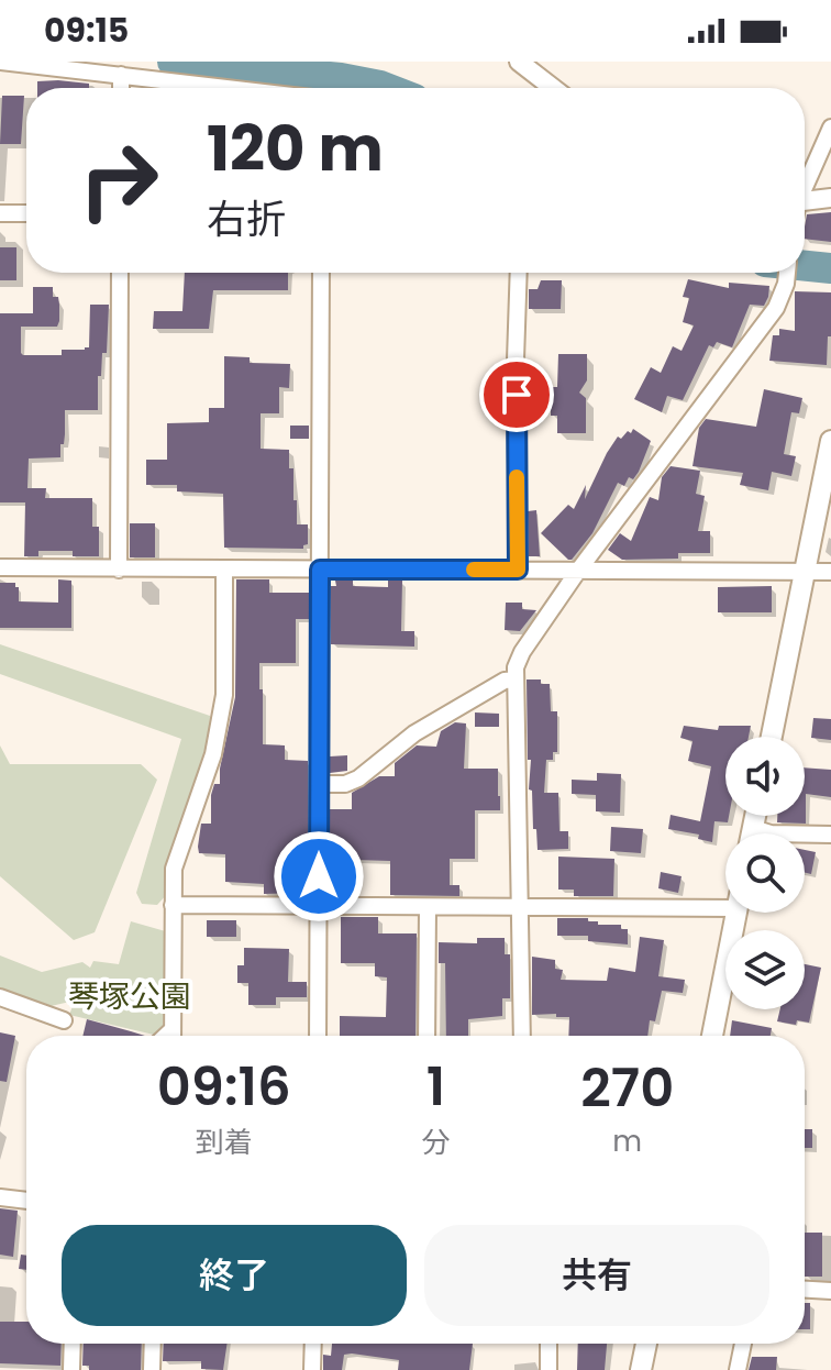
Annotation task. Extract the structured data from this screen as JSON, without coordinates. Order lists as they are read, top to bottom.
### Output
{
  "parks": ["琴塚公園"],
  "page": {
    "status": "09:15",
    "turn": ["120 m", "右折"],
    "eta": [
      "09:16",
      "到着",
      "1",
      "分",
      "270",
      "m"
    ],
    "buttons": ["終了", "共有"]
  }
}
